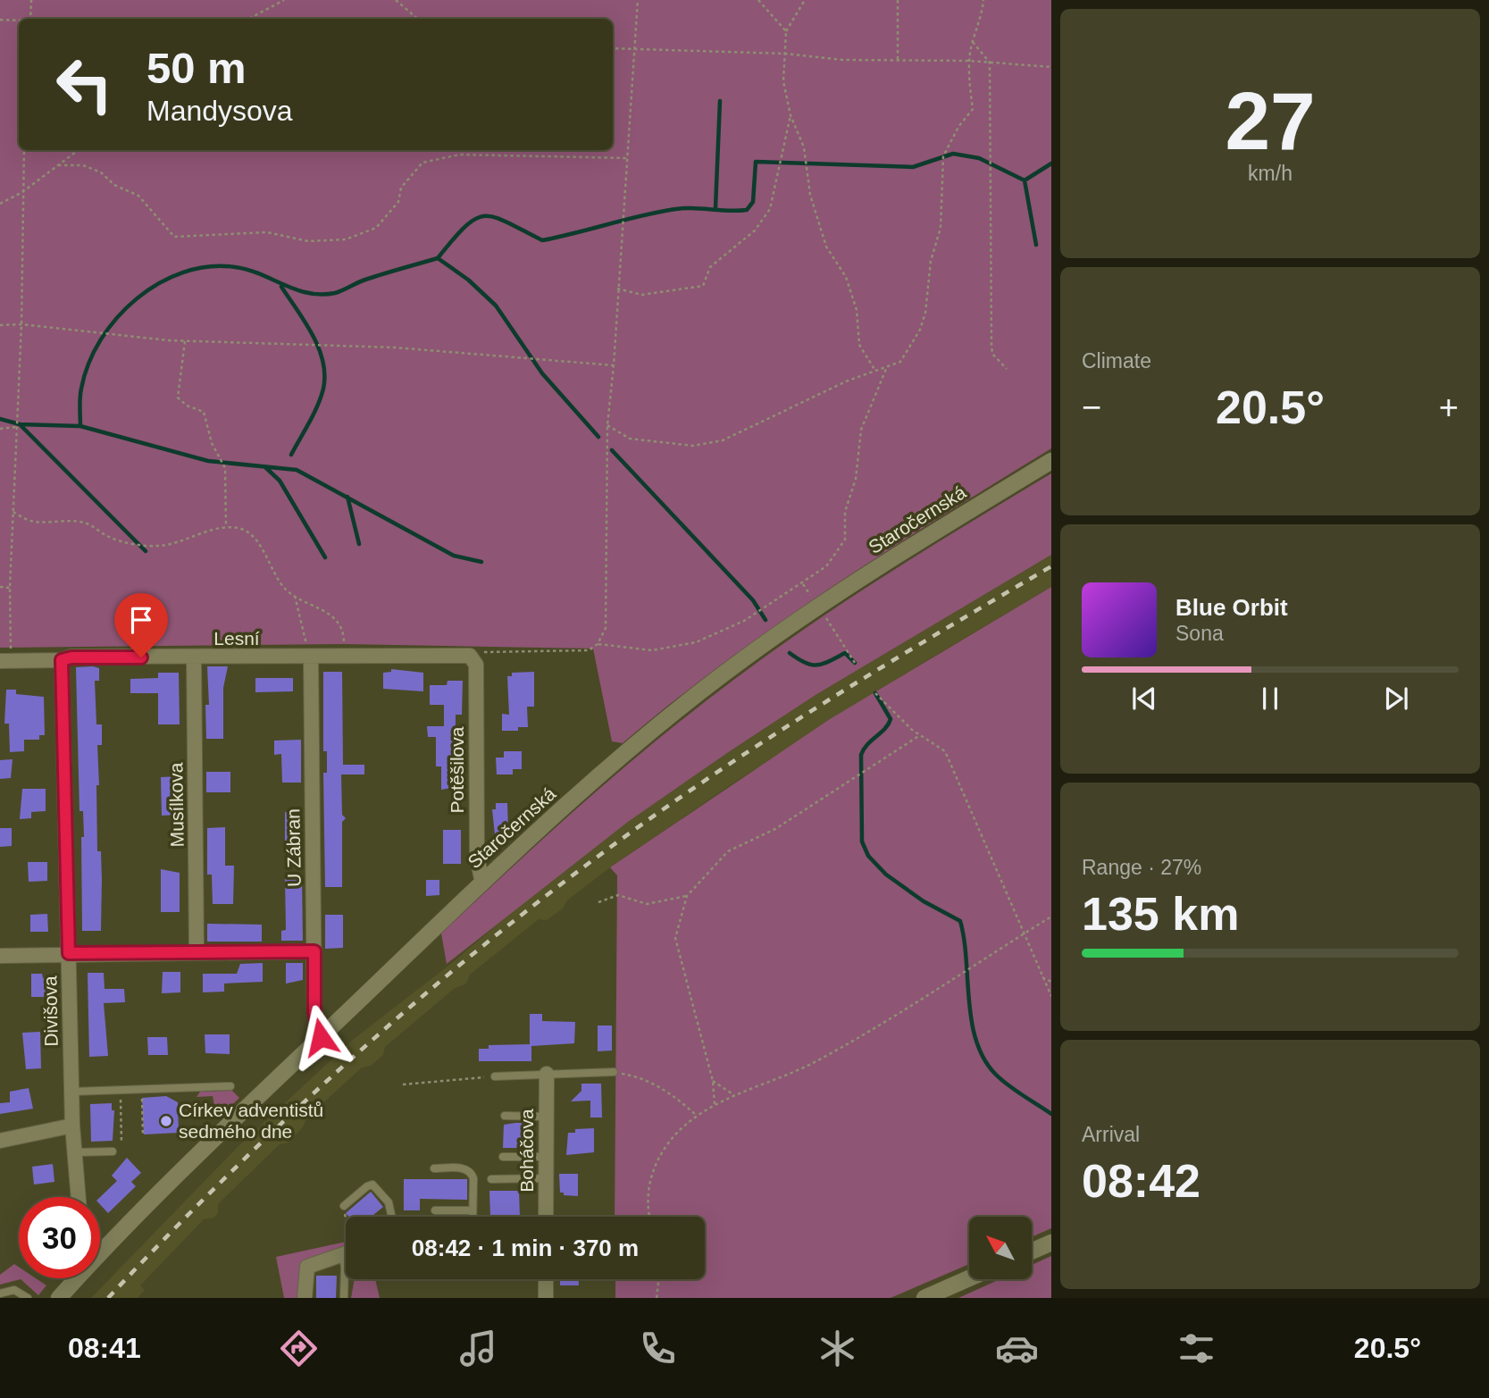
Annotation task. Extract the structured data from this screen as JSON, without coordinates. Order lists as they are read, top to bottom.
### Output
{
  "streets": {
    "main road": ["Staročernská"],
    "street": [
      "Lesní",
      "Potěšilova",
      "Musílkova",
      "U Zábran",
      "Divišova",
      "Boháčova"
    ]
  },
  "crossings": [
    ["Staročernská", "Potěšilova"],
    ["Staročernská", "U Zábran"],
    ["Lesní", "Potěšilova"],
    ["Lesní", "Musílkova"],
    ["Lesní", "U Zábran"],
    ["Lesní", "Divišova"]
  ],
  "places": ["Církev adventistů sedmého dne"],
  "north": "top left",
  "page": {
    "tile": [
      ["27", "km/h"],
      "Climate",
      ["Range · 27%", "135 km"],
      ["Arrival", "08:42"]
    ],
    "turn": ["50 m", "Mandysova"],
    "heat": ["−", "20.5°", "+"],
    "song": ["Blue Orbit", "Sona"],
    "limit": "30",
    "trip": "08:42 · 1 min · 370 m",
    "tabs": ["08:41", "20.5°"]
  }
}
